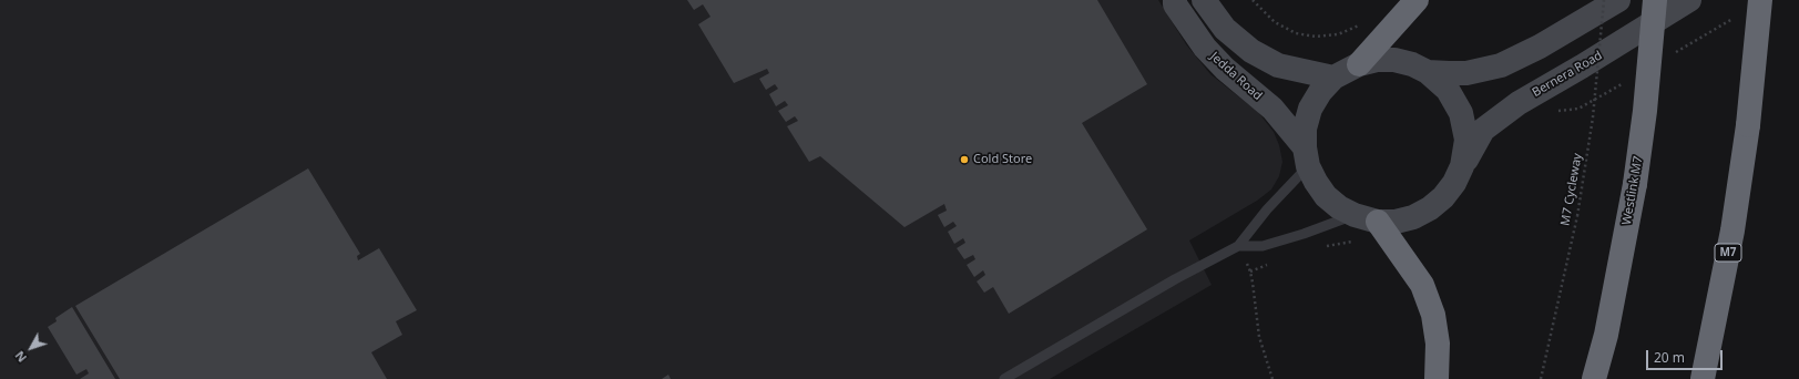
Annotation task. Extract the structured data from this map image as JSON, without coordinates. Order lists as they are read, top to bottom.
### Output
{
  "streets": {
    "highway": ["Westlink M7", "M7"],
    "main road": ["Bernera Road", "Jedda Road"],
    "path": ["M7 Cycleway"]
  },
  "crossings": [
    ["Bernera Road", "Jedda Road"]
  ],
  "places": ["Cold Store"],
  "scale_bar": "20 m",
  "north": "bottom left"
}
